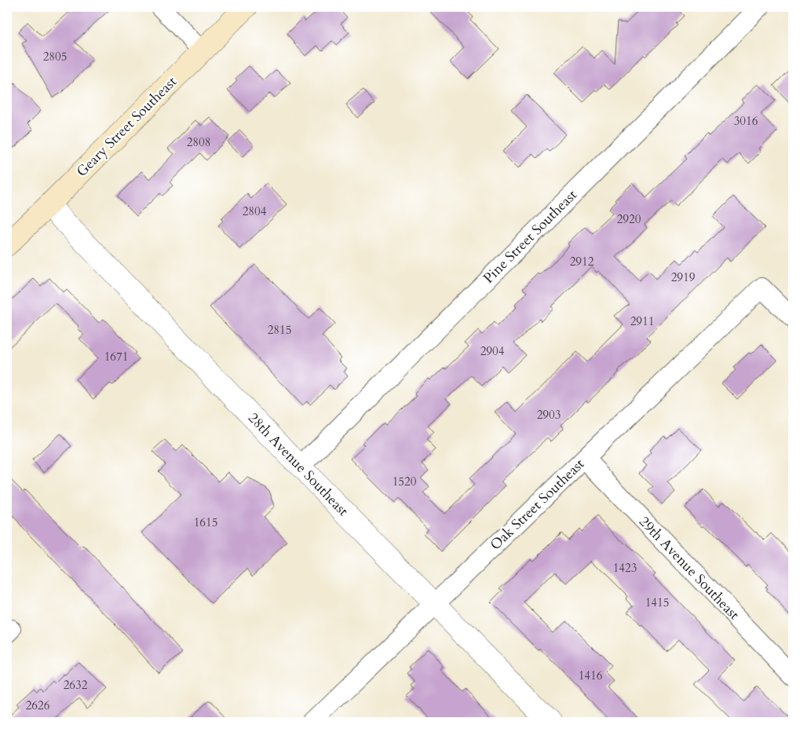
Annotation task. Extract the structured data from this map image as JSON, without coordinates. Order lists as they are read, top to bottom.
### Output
{
  "streets": {
    "main road": ["Geary Street Southeast"],
    "street": [
      "Pine Street Southeast",
      "28th Avenue Southeast",
      "Oak Street Southeast",
      "29th Avenue Southeast"
    ]
  },
  "crossings": [
    ["Geary Street Southeast", "28th Avenue Southeast"],
    ["Pine Street Southeast", "28th Avenue Southeast"],
    ["28th Avenue Southeast", "Oak Street Southeast"],
    ["Oak Street Southeast", "29th Avenue Southeast"]
  ],
  "house_numbers": [
    "2805",
    "3016",
    "2808",
    "2804",
    "2920",
    "2912",
    "2919",
    "2911",
    "2815",
    "2904",
    "1671",
    "2903",
    "1520",
    "1615",
    "1423",
    "1415",
    "1416",
    "2632",
    "2626"
  ]
}
